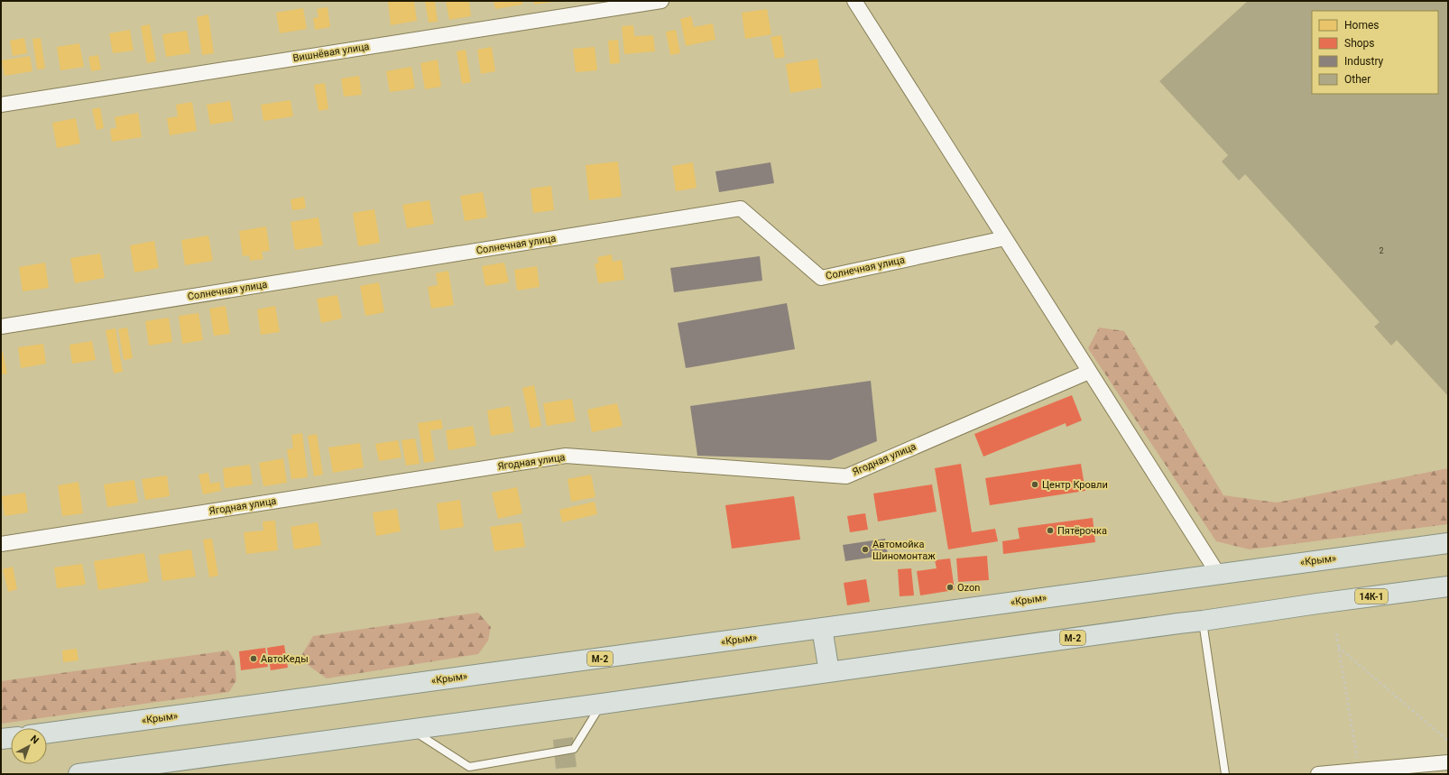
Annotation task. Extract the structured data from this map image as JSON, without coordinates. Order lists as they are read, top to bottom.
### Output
{
  "streets": {
    "main road": ["«Крым»", "14К-1", "М-2"],
    "street": ["Вишнёвая улица", "Солнечная улица", "Ягодная улица"]
  },
  "crossings": [
    ["14К-1", "М-2"]
  ],
  "places": [
    "Центр Кровли",
    "Пятёрочка",
    "Автомойка Шиномонтаж",
    "Ozon",
    "АвтоКеды"
  ],
  "house_numbers": ["2"],
  "legend": [
    "Homes",
    "Shops",
    "Industry",
    "Other"
  ],
  "north": "top right"
}
